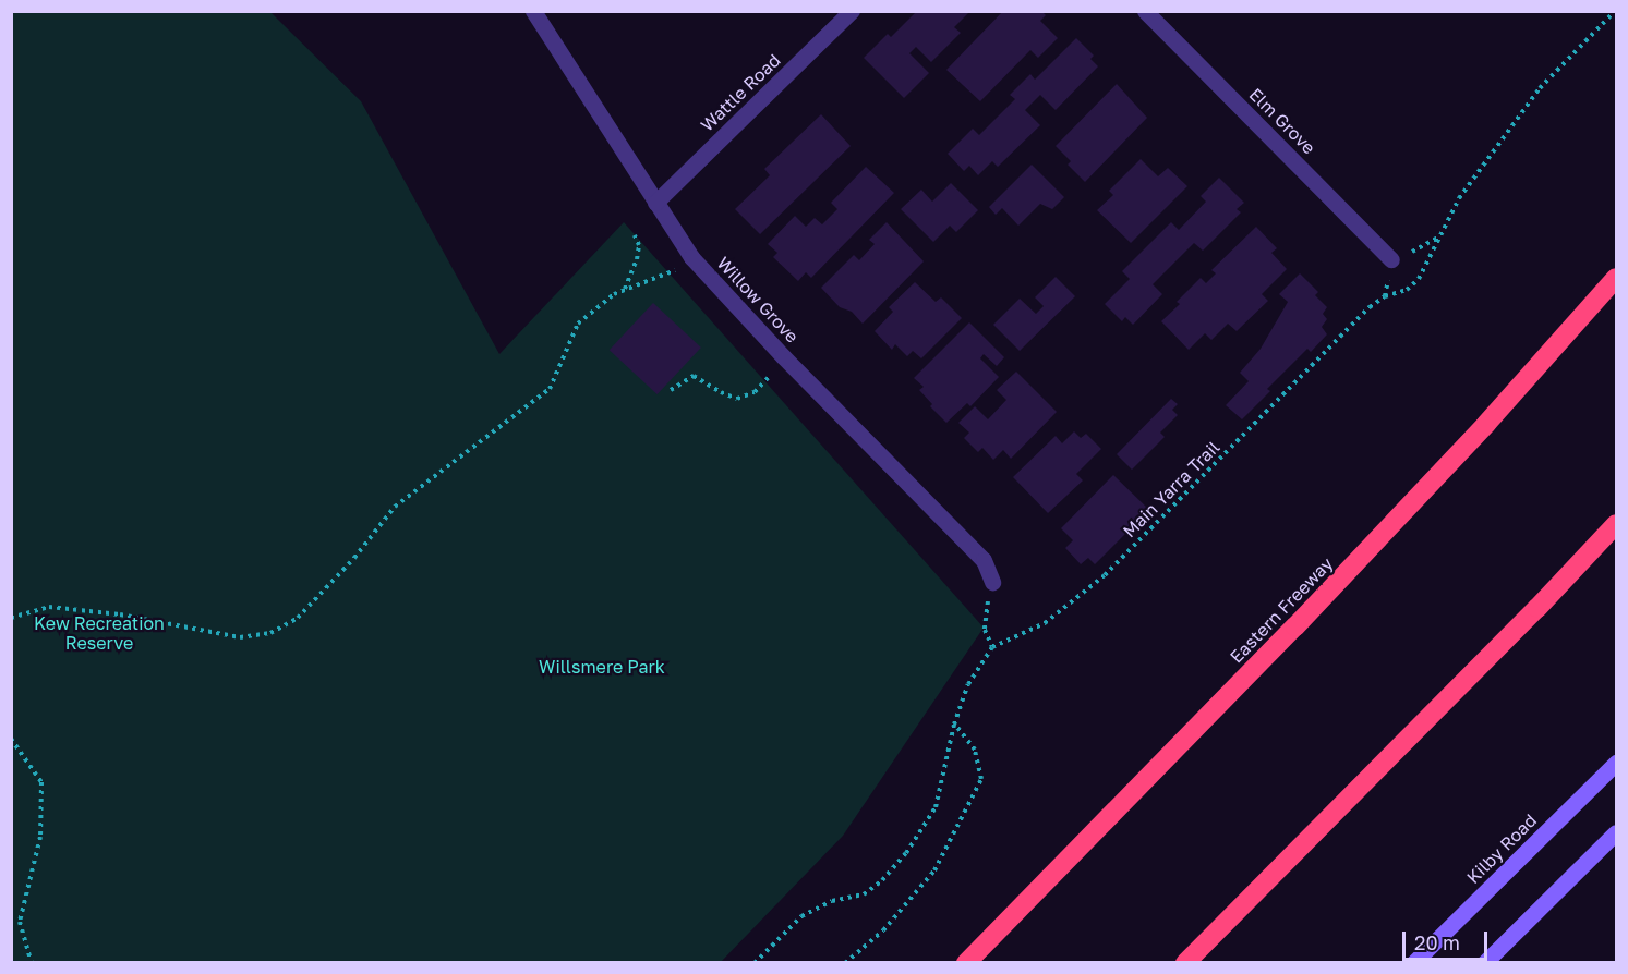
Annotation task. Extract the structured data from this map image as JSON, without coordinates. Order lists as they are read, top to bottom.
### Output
{
  "streets": {
    "highway": ["Eastern Freeway"],
    "street": [
      "Wattle Road",
      "Elm Grove",
      "Willow Grove",
      "Kilby Road"
    ],
    "path": ["Main Yarra Trail"]
  },
  "crossings": [
    ["Wattle Road", "Willow Grove"]
  ],
  "parks": ["Kew Recreation Reserve", "Willsmere Park"],
  "scale_bar": "20 m"
}
